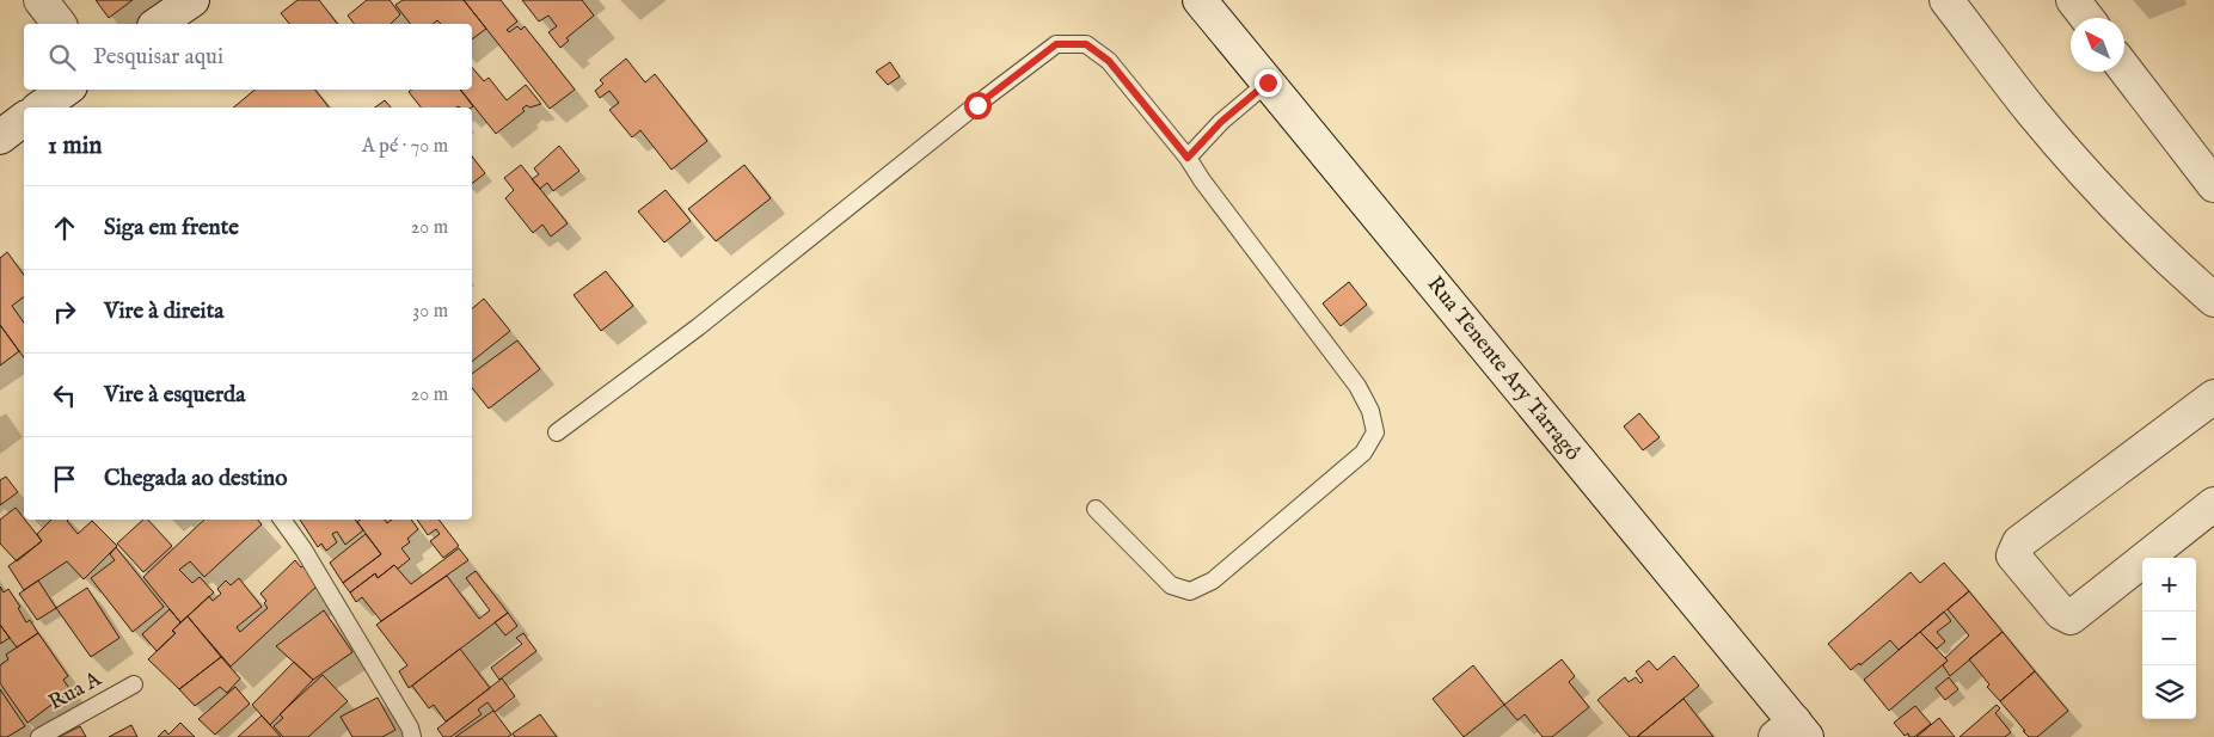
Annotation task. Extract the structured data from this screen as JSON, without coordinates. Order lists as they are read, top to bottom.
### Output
{
  "streets": {
    "street": ["Rua Tenente Ary Tarragô"],
    "lane": ["Rua A"]
  },
  "north": "top left",
  "page": {
    "search": "Pesquisar aqui",
    "heading": ["1 min", "A pé · 70 m"],
    "list": [
      ["Siga em frente", "20 m"],
      ["Vire à direita", "30 m"],
      ["Vire à esquerda", "20 m"],
      "Chegada ao destino"
    ],
    "map_buttons": ["+", "−"]
  }
}
